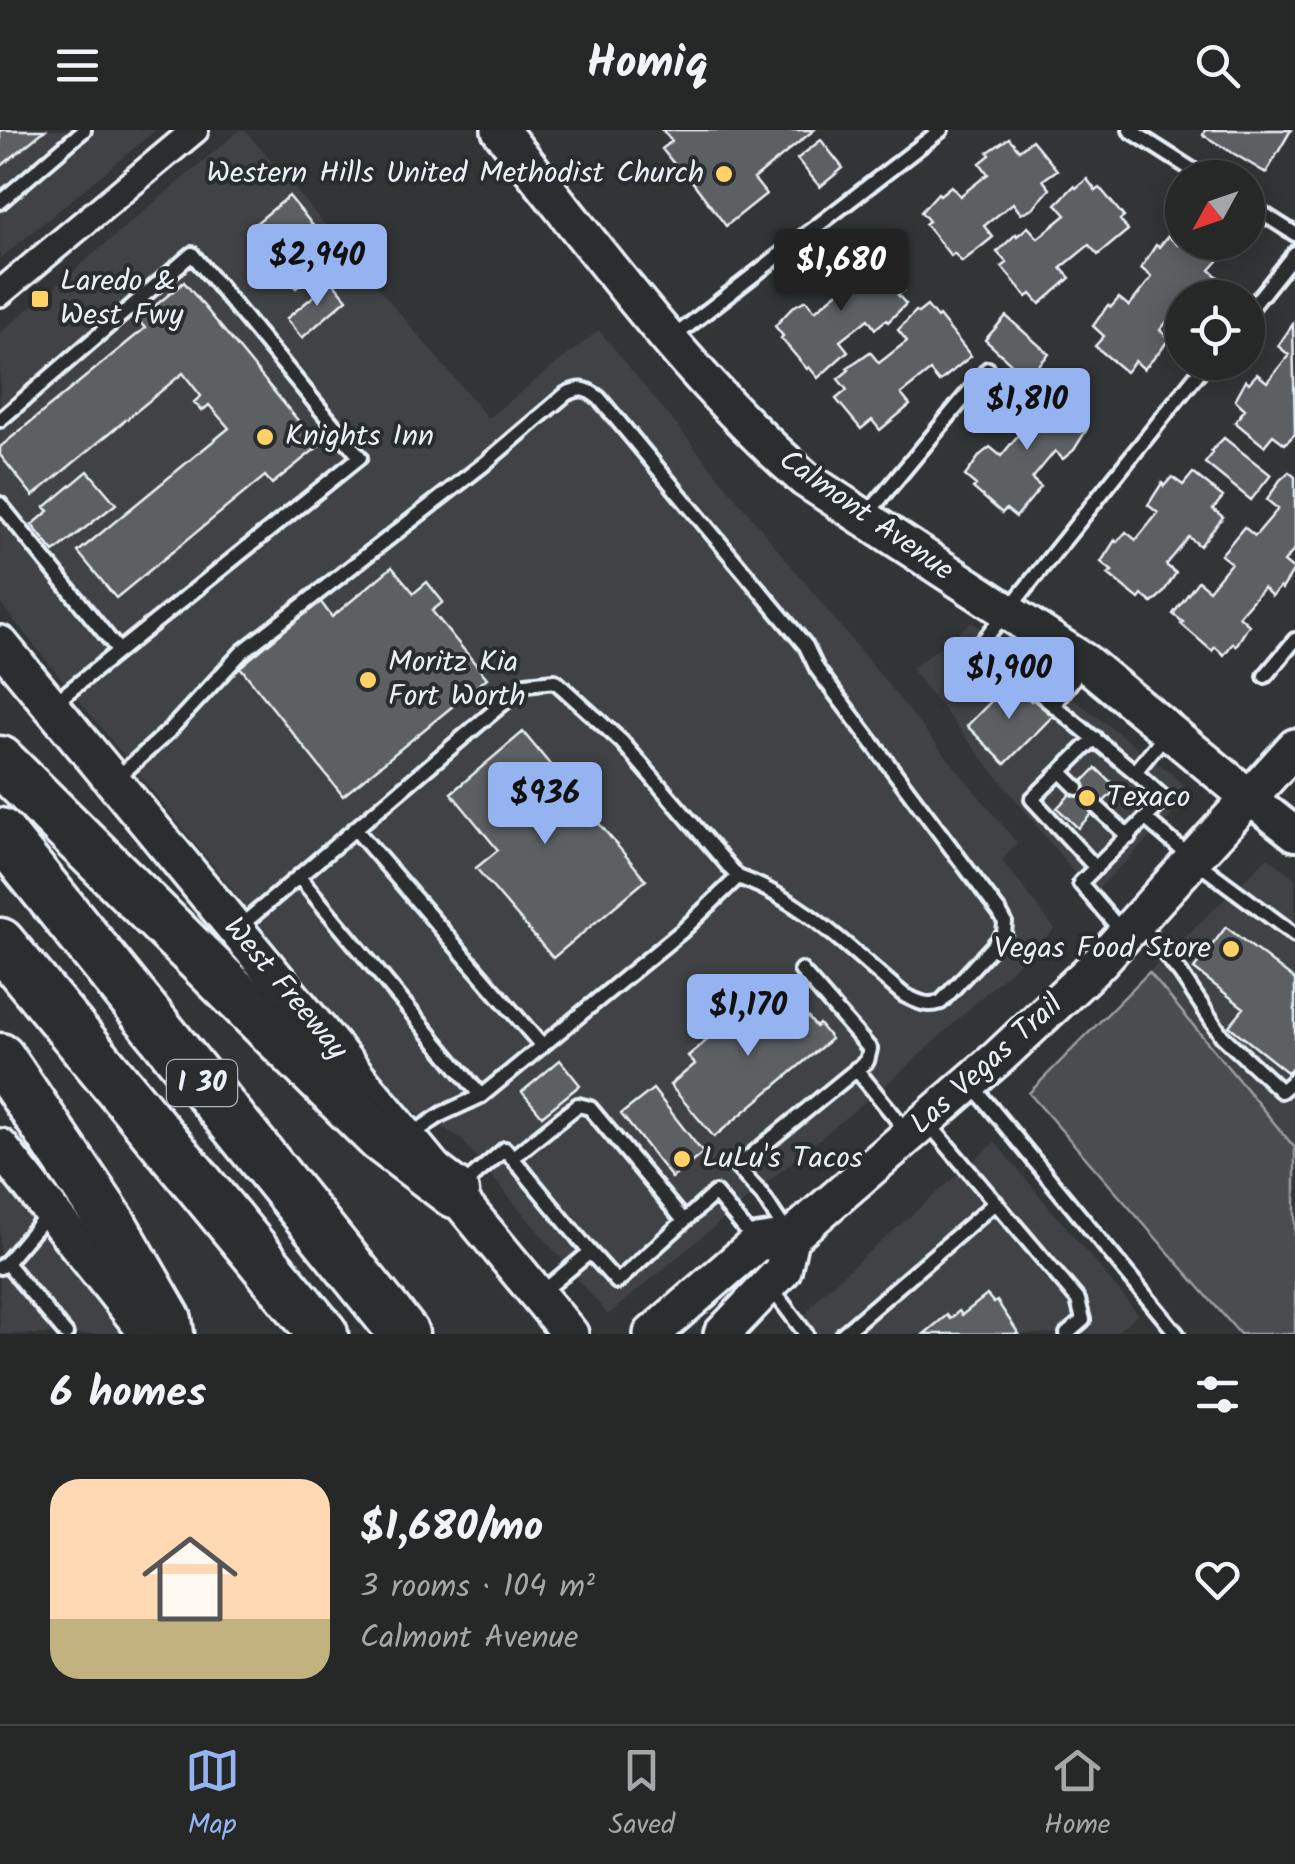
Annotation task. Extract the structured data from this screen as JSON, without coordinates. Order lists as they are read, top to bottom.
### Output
{
  "streets": {
    "highway": ["I 30"],
    "main road": ["Calmont Avenue", "West Freeway", "Las Vegas Trail"]
  },
  "crossings": [
    ["Calmont Avenue", "Las Vegas Trail"]
  ],
  "places": {
    "other": [
      "Western Hills United Methodist Church",
      "Knights Inn",
      "Moritz Kia Fort Worth",
      "Texaco",
      "Vegas Food Store",
      "LuLu's Tacos"
    ],
    "transit": ["Laredo & West Fwy"]
  },
  "north": "bottom left",
  "page": {
    "header": "Homiq",
    "price": [
      "$2,940",
      "$1,680",
      "$1,810",
      "$1,900",
      "$936",
      "$1,170"
    ],
    "heading": "6 homes",
    "list": [
      {
        "name": "$1,680/mo",
        "note": "3 rooms · 104 m² · Calmont Avenue"
      }
    ],
    "tabs": ["Map", "Saved", "Home"]
  }
}
